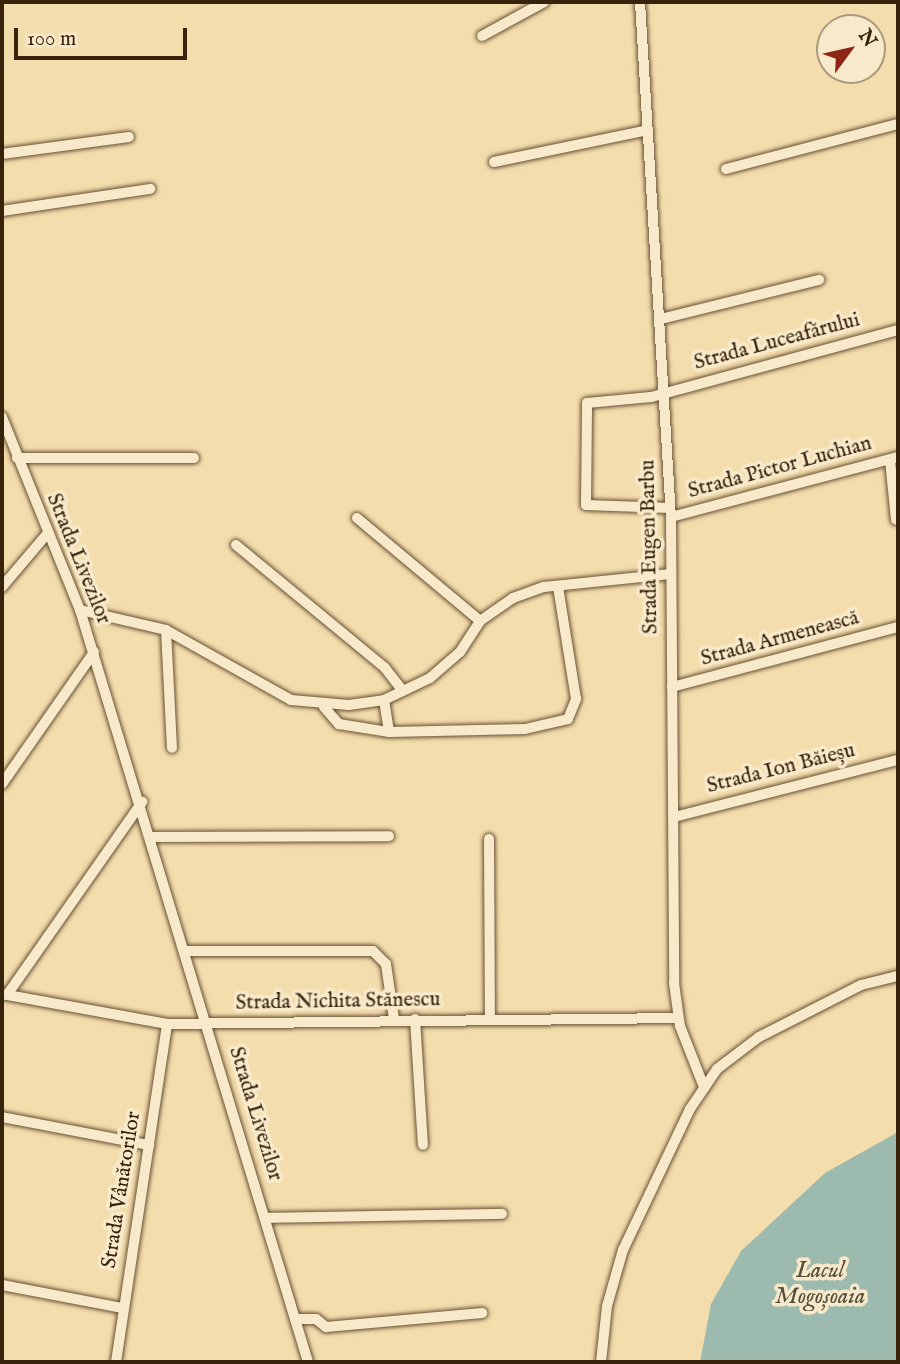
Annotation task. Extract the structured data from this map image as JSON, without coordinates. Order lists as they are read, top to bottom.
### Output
{
  "streets": {
    "street": [
      "Strada Luceafărului",
      "Strada Pictor Luchian",
      "Strada Eugen Barbu",
      "Strada Livezilor",
      "Strada Armenească",
      "Strada Ion Băieșu",
      "Strada Nichita Stănescu",
      "Strada Vânătorilor"
    ]
  },
  "crossings": [
    ["Strada Luceafărului", "Strada Pictor Luchian"],
    ["Strada Luceafărului", "Strada Eugen Barbu"],
    ["Strada Pictor Luchian", "Strada Eugen Barbu"],
    ["Strada Eugen Barbu", "Strada Armenească"],
    ["Strada Eugen Barbu", "Strada Ion Băieșu"],
    ["Strada Eugen Barbu", "Strada Nichita Stănescu"],
    ["Strada Livezilor", "Strada Nichita Stănescu"],
    ["Strada Nichita Stănescu", "Strada Vânătorilor"]
  ],
  "water": ["Lacul Mogoșoaia"],
  "scale_bar": "100 m",
  "north": "top right"
}
